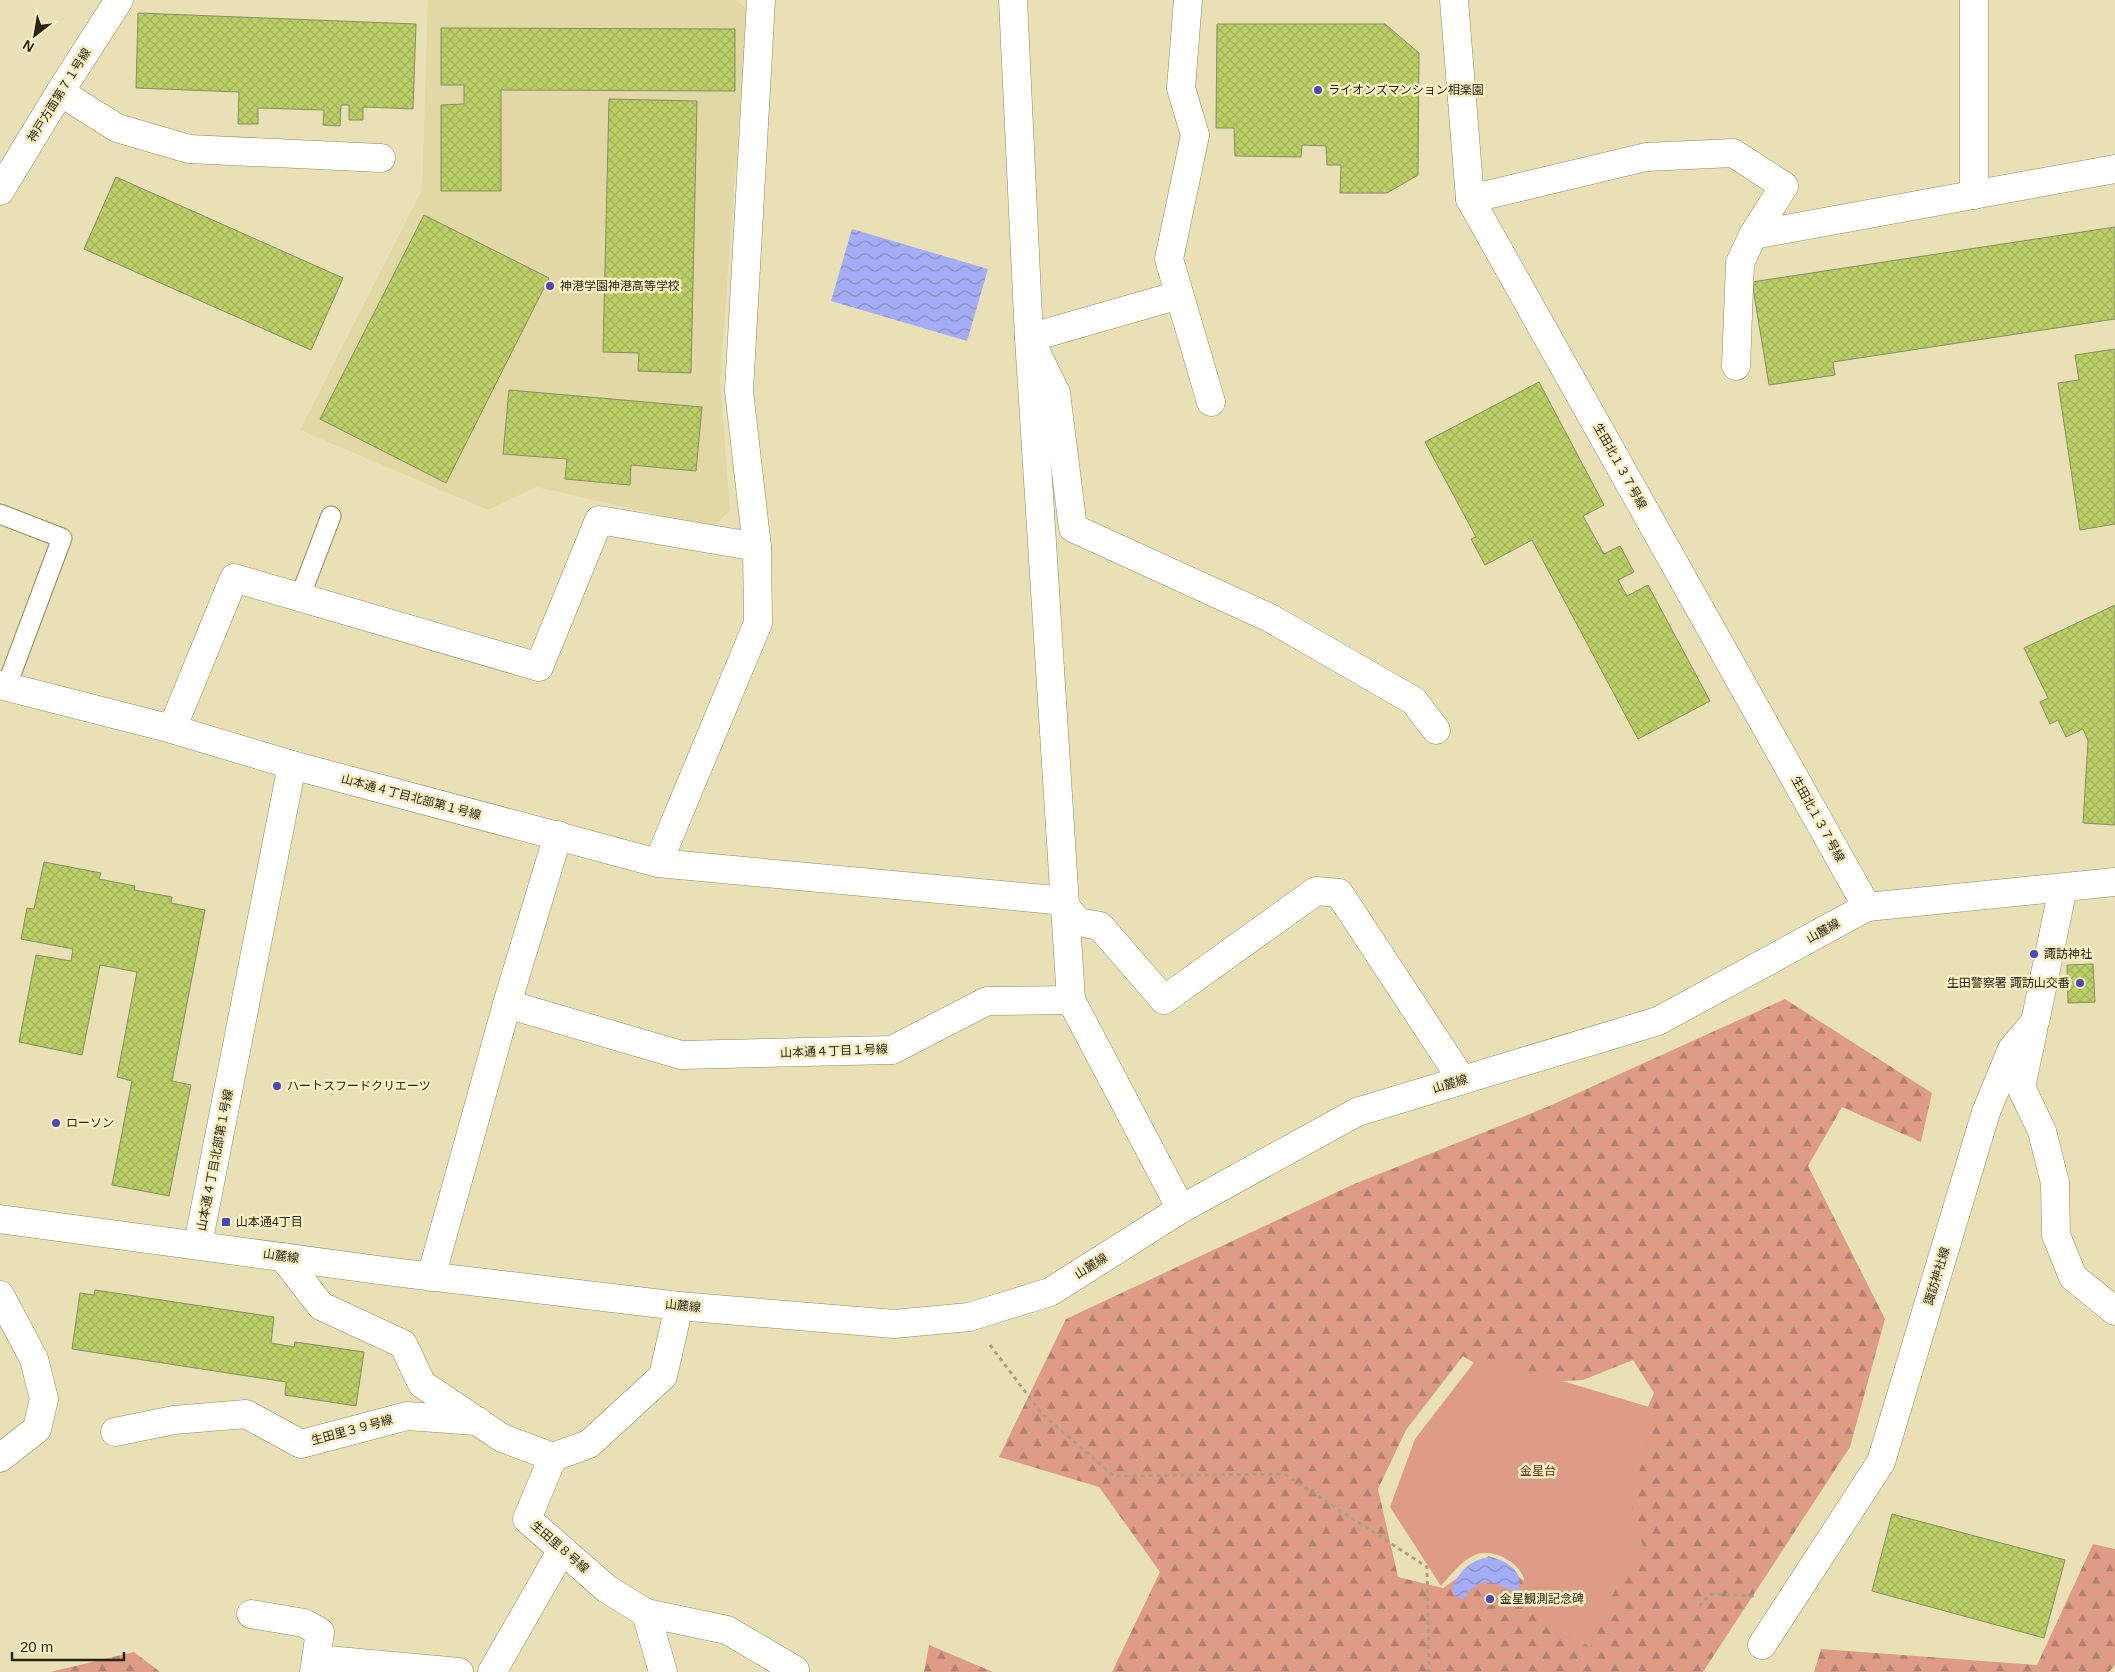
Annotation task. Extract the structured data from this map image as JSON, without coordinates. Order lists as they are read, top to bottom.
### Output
{
  "streets": {
    "street": [
      "神戸方面第７１号線",
      "生田北１３７号線",
      "山本通４丁目北部第１号線",
      "山麓線",
      "山本通４丁目１号線",
      "諏訪神社線",
      "生田里３９号線",
      "生田里８号線"
    ]
  },
  "crossings": [
    ["生田北１３７号線", "山麓線"],
    ["山本通４丁目北部第１号線", "山麓線"],
    ["山麓線", "諏訪神社線"]
  ],
  "parks": ["金星台"],
  "places": {
    "other": [
      "ライオンズマンション相楽園",
      "神港学園神港高等学校",
      "諏訪神社",
      "生田警察署 諏訪山交番",
      "ハートスフードクリエーツ",
      "ローソン",
      "金星観測記念碑"
    ],
    "transit": ["山本通4丁目"]
  },
  "scale_bar": "20 m",
  "north": "bottom left"
}
